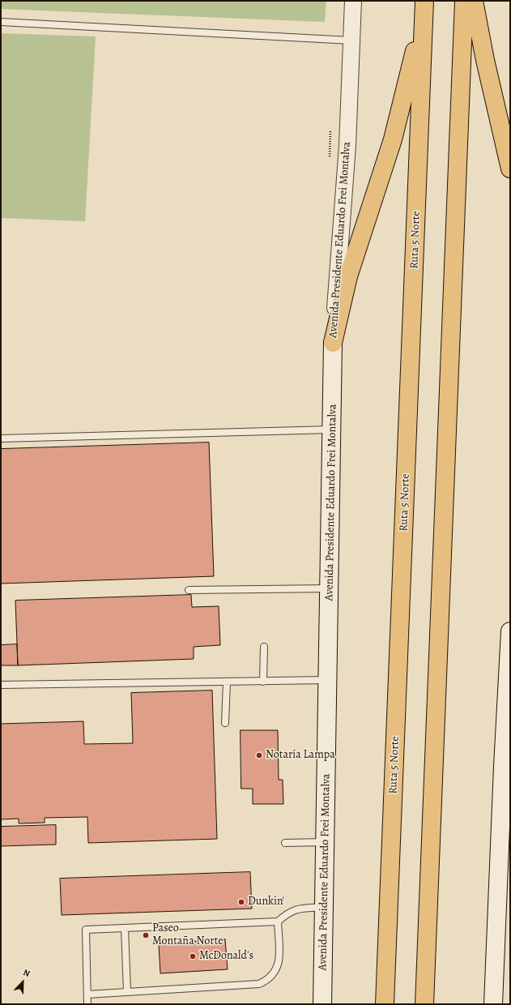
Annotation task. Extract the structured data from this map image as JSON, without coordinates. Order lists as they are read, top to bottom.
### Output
{
  "streets": {
    "highway": ["Ruta 5 Norte"],
    "main road": ["Avenida Presidente Eduardo Frei Montalva"]
  },
  "places": [
    "Notaría Lampa",
    "Dunkin'",
    "Paseo Montaña Norte",
    "McDonald's"
  ],
  "north": "top right"
}
